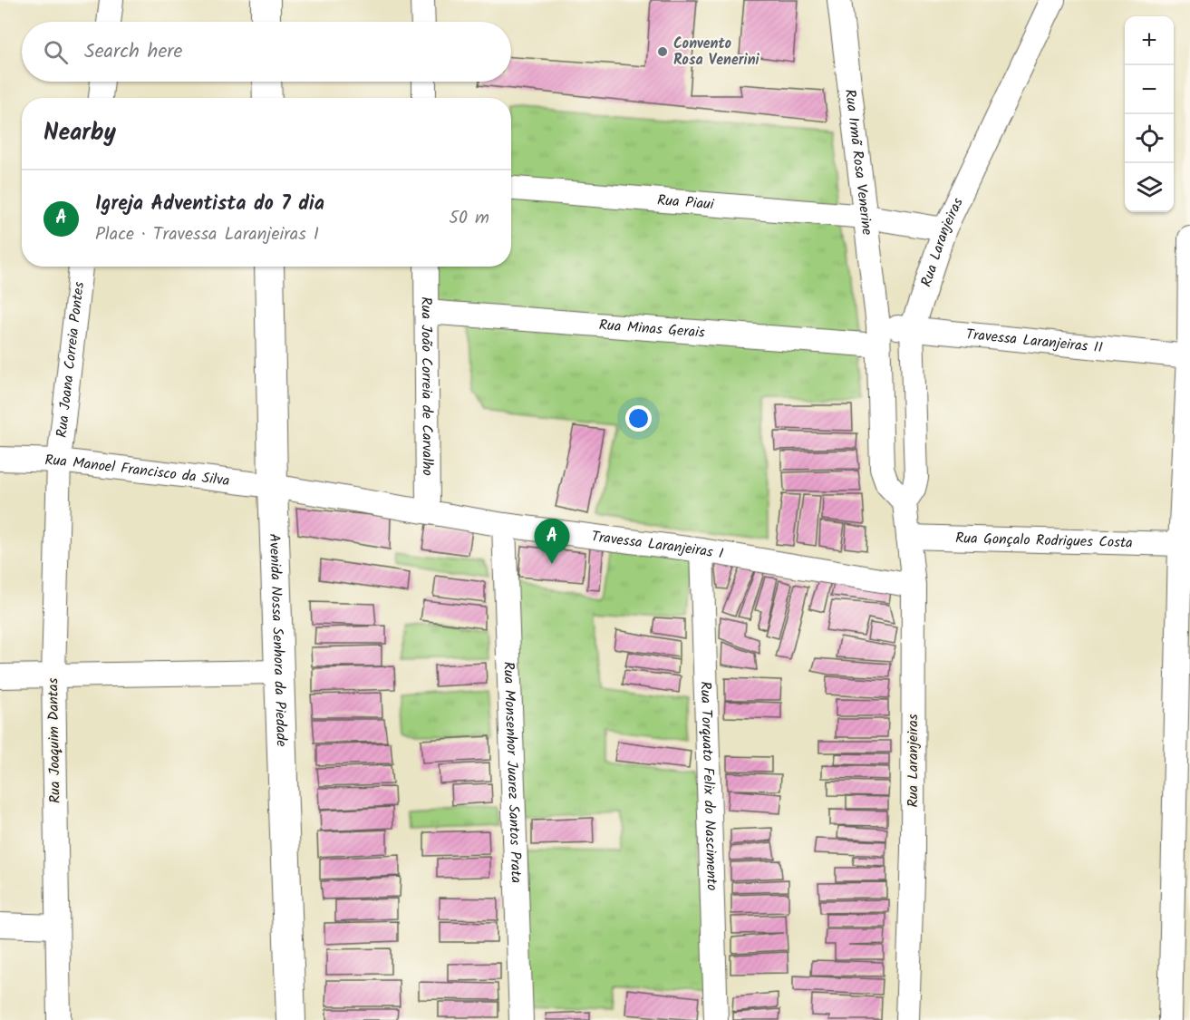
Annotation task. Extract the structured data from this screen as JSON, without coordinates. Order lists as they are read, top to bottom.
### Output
{
  "streets": {
    "main road": ["Avenida Nossa Senhora da Piedade"],
    "street": [
      "Rua Irmã Rosa Venerine",
      "Rua Piaui",
      "Rua Laranjeiras",
      "Rua Minas Gerais",
      "Travessa Laranjeiras II",
      "Rua Joana Correia Pontes",
      "Rua João Correia de Carvalho",
      "Rua Manoel Francisco da Silva",
      "Rua Gonçalo Rodrigues Costa",
      "Travessa Laranjeiras I",
      "Rua Joaquim Dantas",
      "Rua Monsenhor Juarez Santos Prata",
      "Rua Torquato Felix do Nascimento"
    ]
  },
  "crossings": [
    ["Rua Irmã Rosa Venerine", "Rua Piaui"],
    ["Rua Irmã Rosa Venerine", "Rua Minas Gerais"],
    ["Rua Irmã Rosa Venerine", "Travessa Laranjeiras II"],
    ["Rua Piaui", "Rua Laranjeiras"],
    ["Rua Laranjeiras", "Travessa Laranjeiras II"],
    ["Rua Laranjeiras", "Rua Gonçalo Rodrigues Costa"],
    ["Rua Laranjeiras", "Travessa Laranjeiras I"],
    ["Rua Minas Gerais", "Travessa Laranjeiras II"],
    ["Rua Minas Gerais", "Rua João Correia de Carvalho"],
    ["Rua Joana Correia Pontes", "Rua Manoel Francisco da Silva"],
    ["Rua Joana Correia Pontes", "Rua Joaquim Dantas"],
    ["Rua João Correia de Carvalho", "Travessa Laranjeiras I"],
    ["Rua Manoel Francisco da Silva", "Travessa Laranjeiras I"],
    ["Rua Manoel Francisco da Silva", "Avenida Nossa Senhora da Piedade"],
    ["Rua Manoel Francisco da Silva", "Rua Joaquim Dantas"],
    ["Travessa Laranjeiras I", "Avenida Nossa Senhora da Piedade"],
    ["Travessa Laranjeiras I", "Rua Monsenhor Juarez Santos Prata"],
    ["Travessa Laranjeiras I", "Rua Torquato Felix do Nascimento"]
  ],
  "places": ["Convento Rosa Venerini"],
  "page": {
    "map_buttons": ["+", "−"],
    "search": "Search here",
    "heading": "Nearby",
    "list": [
      {
        "mark": "A",
        "name": "Igreja Adventista do 7 dia",
        "note": "Place · Travessa Laranjeiras I",
        "value": "50 m"
      }
    ],
    "pins": "A"
  }
}
